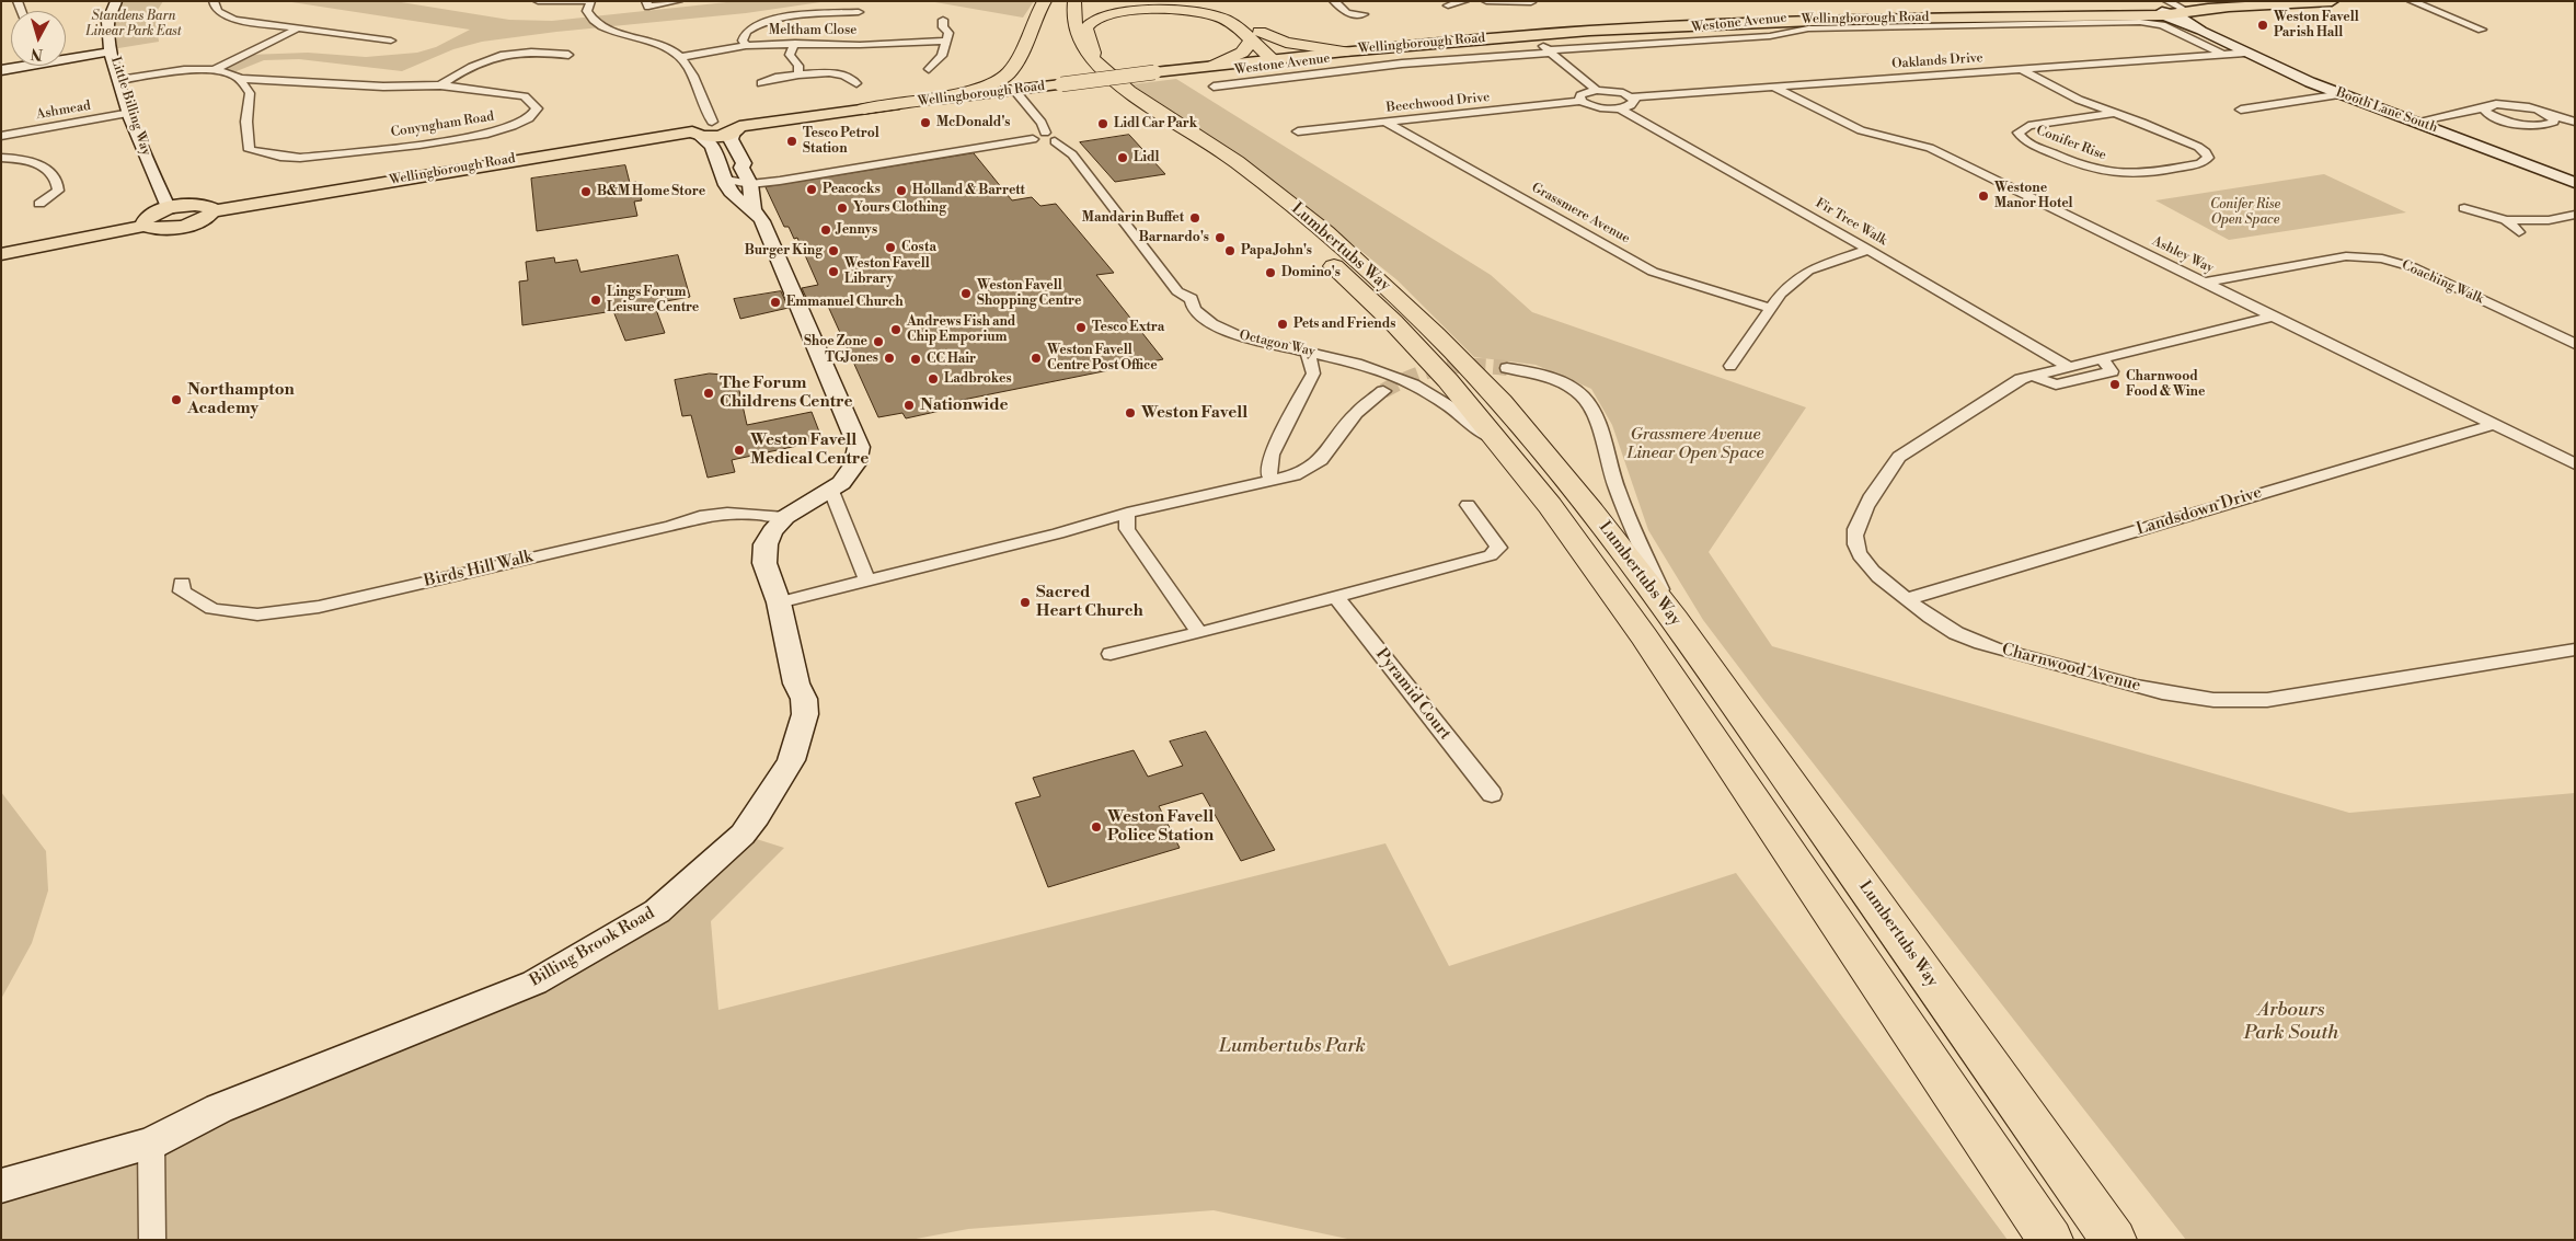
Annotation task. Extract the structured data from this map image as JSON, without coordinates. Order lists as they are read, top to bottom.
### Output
{
  "streets": {
    "highway": ["Lumbertubs Way"],
    "main road": ["Wellingborough Road"],
    "street": [
      "Westone Avenue",
      "Meltham Close",
      "Oaklands Drive",
      "Beechwood Drive",
      "Little Billing Way",
      "Ashmead",
      "Booth Lane South",
      "Conyngham Road",
      "Conifer Rise",
      "Grassmere Avenue",
      "Fir Tree Walk",
      "Ashley Way",
      "Coaching Walk",
      "Octagon Way",
      "Landsdown Drive",
      "Birds Hill Walk",
      "Charnwood Avenue",
      "Pyramid Court",
      "Billing Brook Road"
    ]
  },
  "crossings": [
    ["Wellingborough Road", "Booth Lane South"],
    ["Wellingborough Road", "Billing Brook Road"],
    ["Westone Avenue", "Oaklands Drive"],
    ["Oaklands Drive", "Booth Lane South"],
    ["Oaklands Drive", "Conifer Rise"],
    ["Oaklands Drive", "Ashley Way"],
    ["Beechwood Drive", "Grassmere Avenue"],
    ["Little Billing Way", "Ashmead"],
    ["Little Billing Way", "Conyngham Road"],
    ["Fir Tree Walk", "Charnwood Avenue"],
    ["Lumbertubs Way", "Octagon Way"],
    ["Ashley Way", "Coaching Walk"],
    ["Ashley Way", "Landsdown Drive"],
    ["Ashley Way", "Charnwood Avenue"],
    ["Landsdown Drive", "Charnwood Avenue"],
    ["Birds Hill Walk", "Billing Brook Road"]
  ],
  "parks": [
    "Standens Barn Linear Park East",
    "Conifer Rise Open Space",
    "Grassmere Avenue Linear Open Space",
    "Arbours Park South",
    "Lumbertubs Park"
  ],
  "places": [
    "Weston Favell Parish Hall",
    "McDonald's",
    "Lidl Car Park",
    "Tesco Petrol Station",
    "Lidl",
    "Peacocks",
    "Holland & Barrett",
    "B&M Home Store",
    "Westone Manor Hotel",
    "Yours Clothing",
    "Mandarin Buffet",
    "Jennys",
    "Barnardo's",
    "Costa",
    "Burger King",
    "Papa John's",
    "Weston Favell Library",
    "Domino's",
    "Weston Favell Shopping Centre",
    "Lings Forum Leisure Centre",
    "Emmanuel Church",
    "Pets and Friends",
    "Tesco Extra",
    "Andrews Fish and Chip Emporium",
    "Shoe Zone",
    "TGJones",
    "Weston Favell Centre Post Office",
    "CC Hair",
    "Ladbrokes",
    "Charnwood Food & Wine",
    "The Forum Childrens Centre",
    "Northampton Academy",
    "Nationwide",
    "Weston Favell",
    "Weston Favell Medical Centre",
    "Sacred Heart Church",
    "Weston Favell Police Station"
  ],
  "north": "bottom"
}
